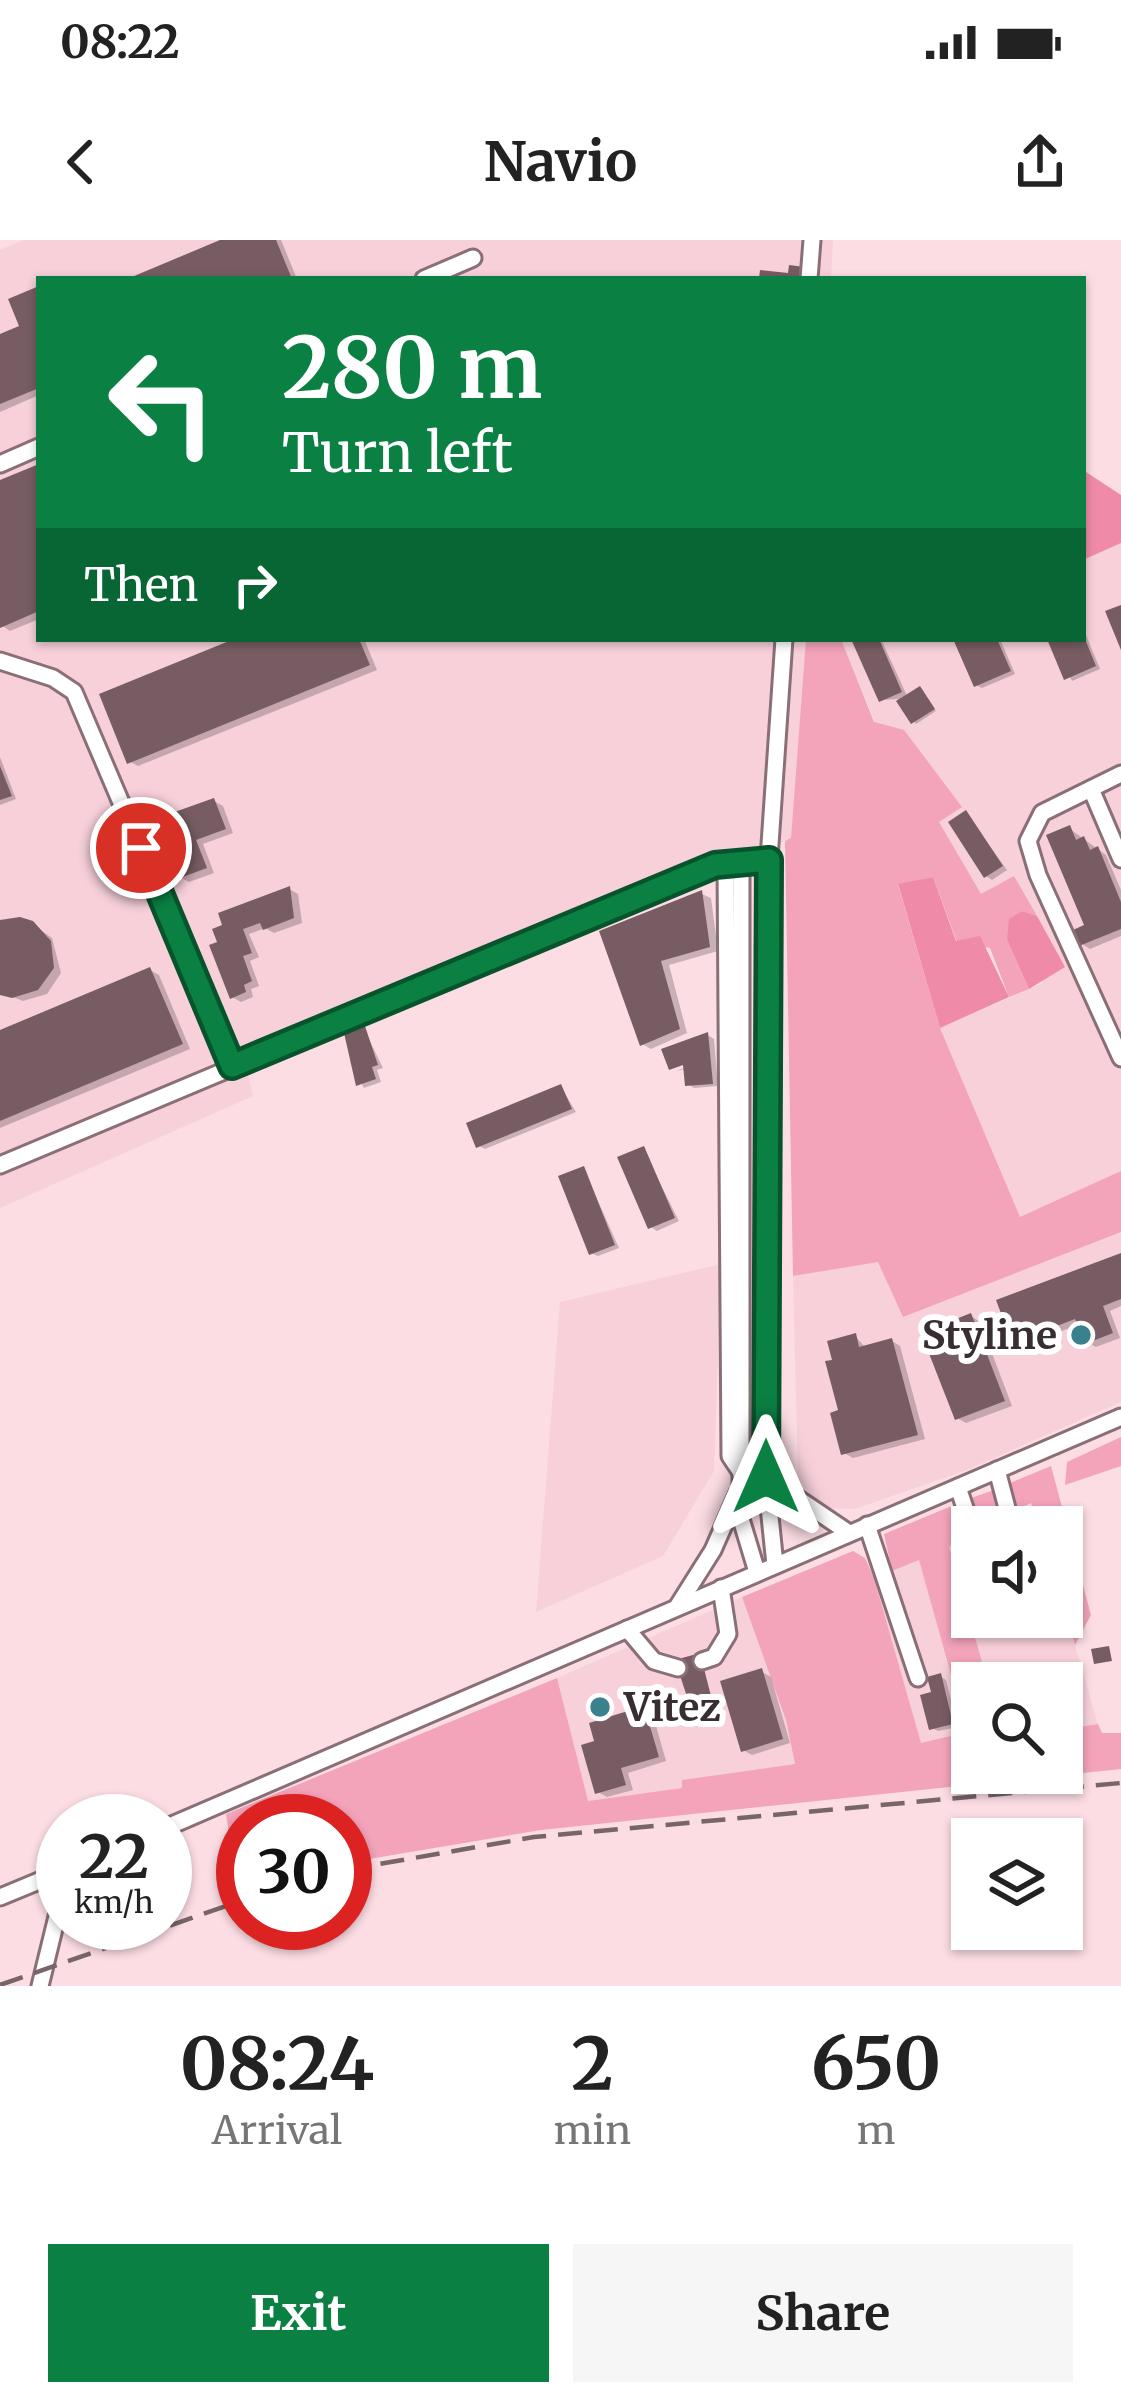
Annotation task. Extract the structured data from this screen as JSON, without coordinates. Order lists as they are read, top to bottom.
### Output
{
  "places": ["Styline", "Vitez"],
  "page": {
    "status": "08:22",
    "header": "Navio",
    "turn": ["280 m", "Turn left"],
    "then": "Then",
    "speed": "22 km/h",
    "limit": "30",
    "eta": [
      "08:24",
      "Arrival",
      "2",
      "min",
      "650",
      "m"
    ],
    "buttons": ["Exit", "Share"]
  }
}
